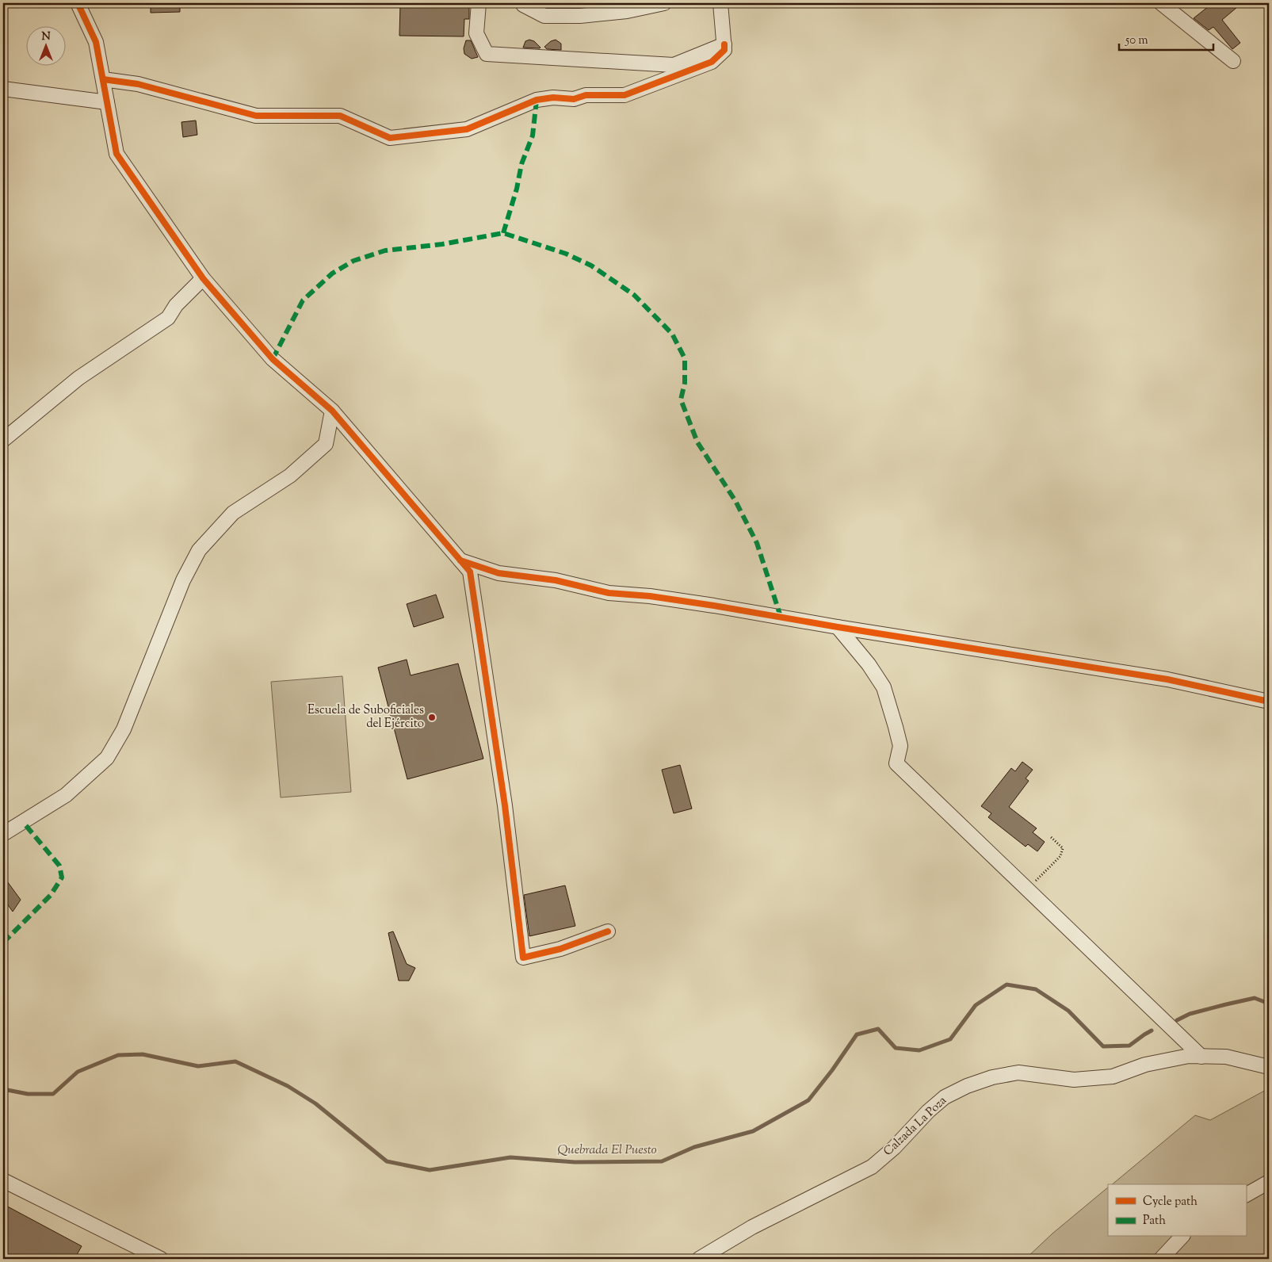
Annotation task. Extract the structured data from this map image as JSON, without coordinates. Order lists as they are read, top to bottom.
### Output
{
  "streets": {
    "street": ["Calzada La Poza"]
  },
  "water": ["Quebrada El Puesto"],
  "places": ["Escuela de Suboficiales del Ejército"],
  "legend": ["Cycle path", "Path"],
  "scale_bar": "50 m",
  "north": "top"
}
